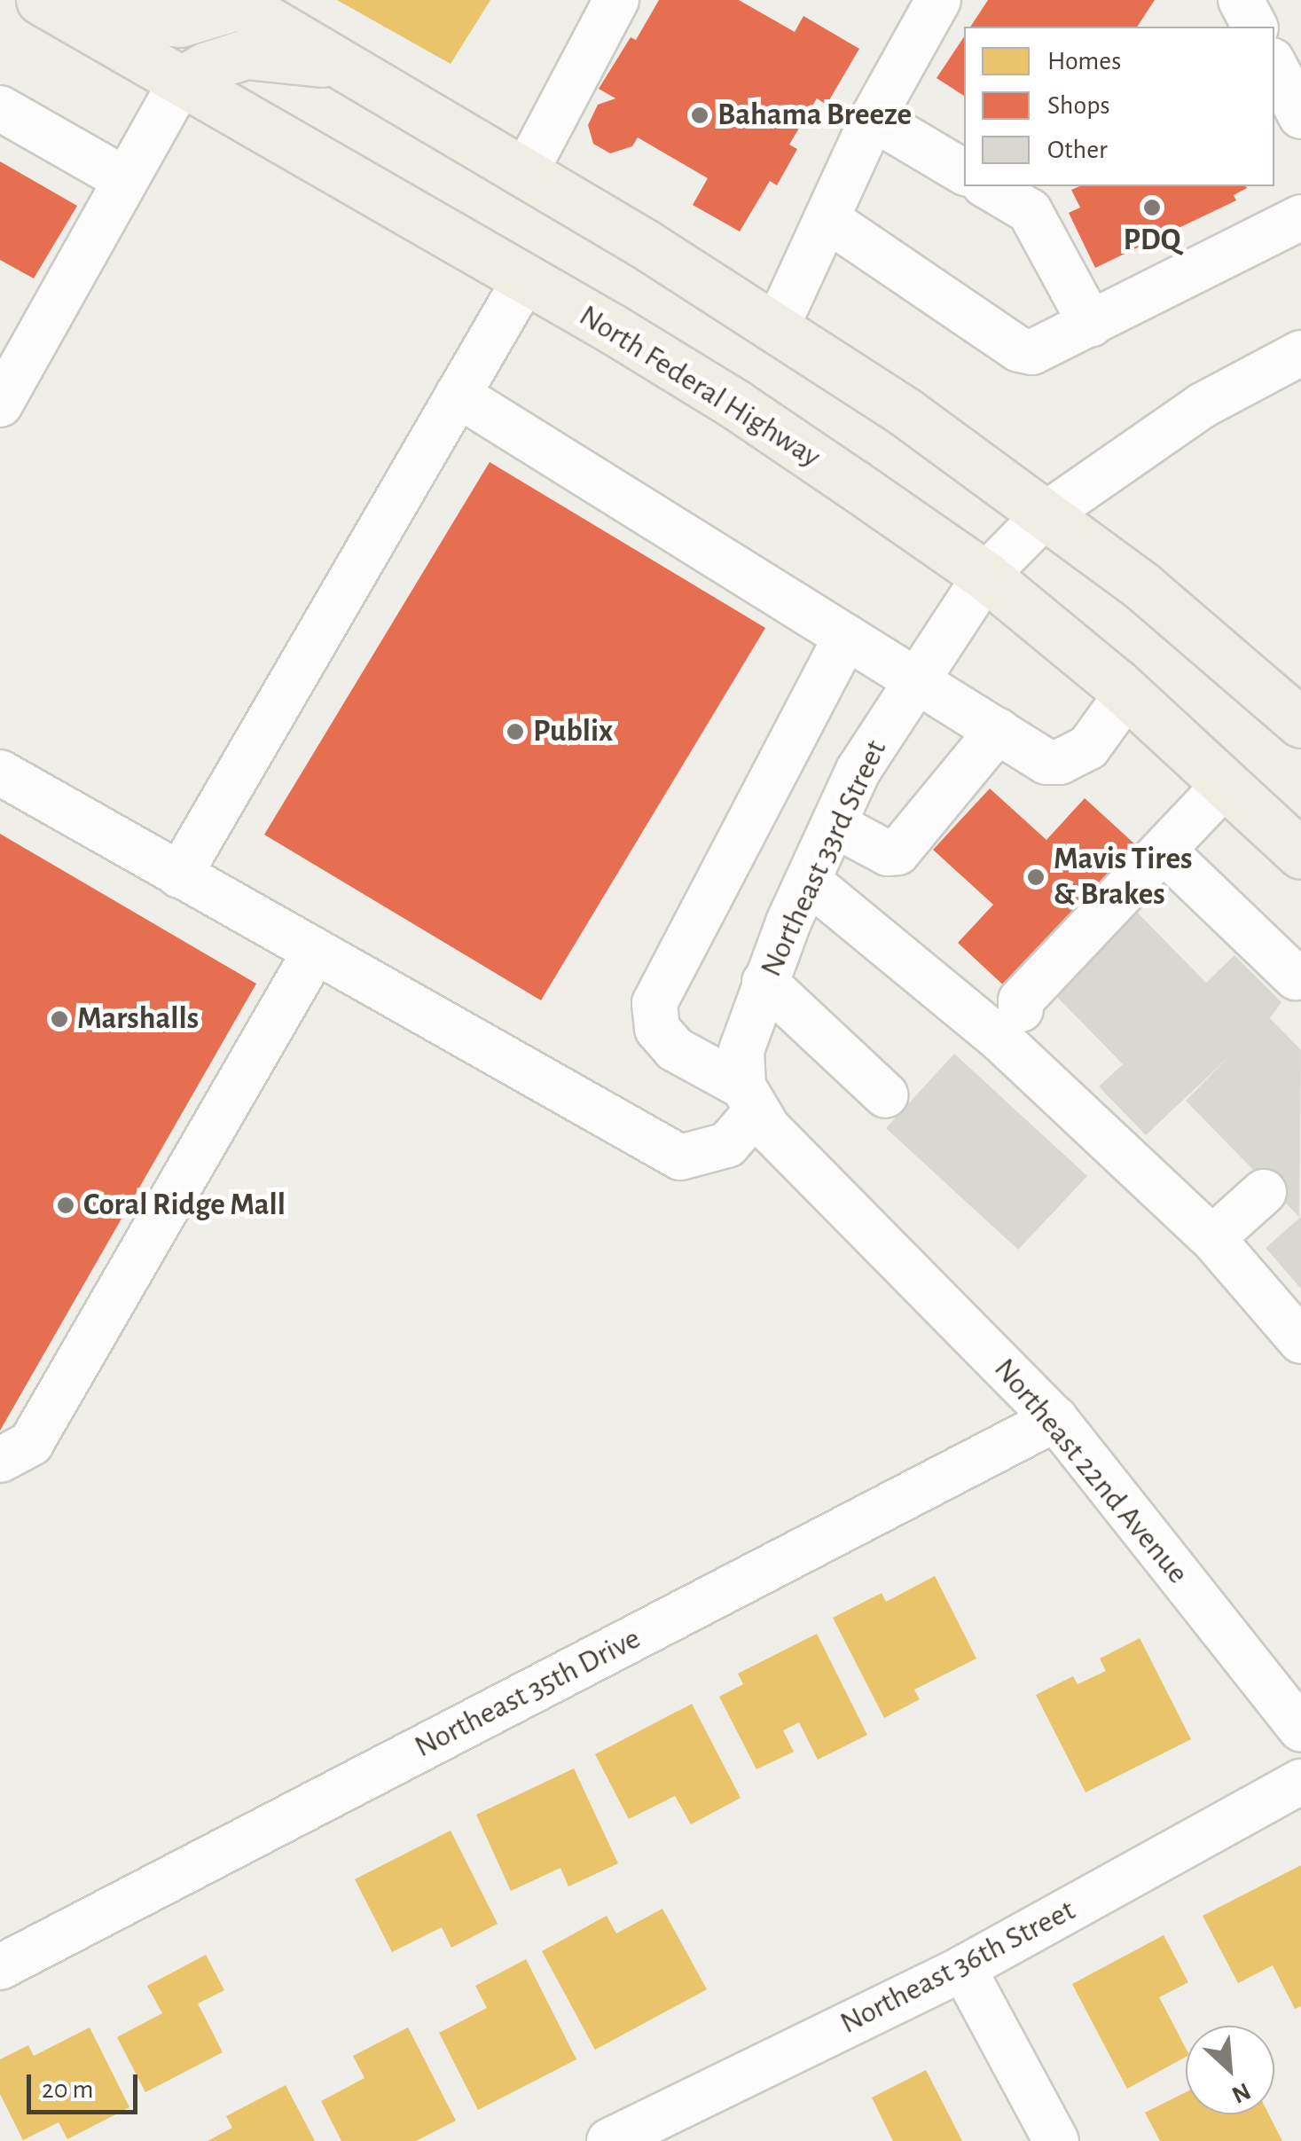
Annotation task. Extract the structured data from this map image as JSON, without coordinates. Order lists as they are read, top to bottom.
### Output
{
  "streets": {
    "main road": ["North Federal Highway"],
    "street": [
      "Northeast 33rd Street",
      "Northeast 22nd Avenue",
      "Northeast 35th Drive",
      "Northeast 36th Street"
    ]
  },
  "crossings": [
    ["North Federal Highway", "Northeast 33rd Street"],
    ["Northeast 33rd Street", "Northeast 22nd Avenue"],
    ["Northeast 22nd Avenue", "Northeast 35th Drive"]
  ],
  "places": [
    "Bahama Breeze",
    "PDQ",
    "Publix",
    "Mavis Tires & Brakes",
    "Marshalls",
    "Coral Ridge Mall"
  ],
  "legend": ["Homes", "Shops", "Other"],
  "scale_bar": "20 m",
  "north": "bottom right"
}
